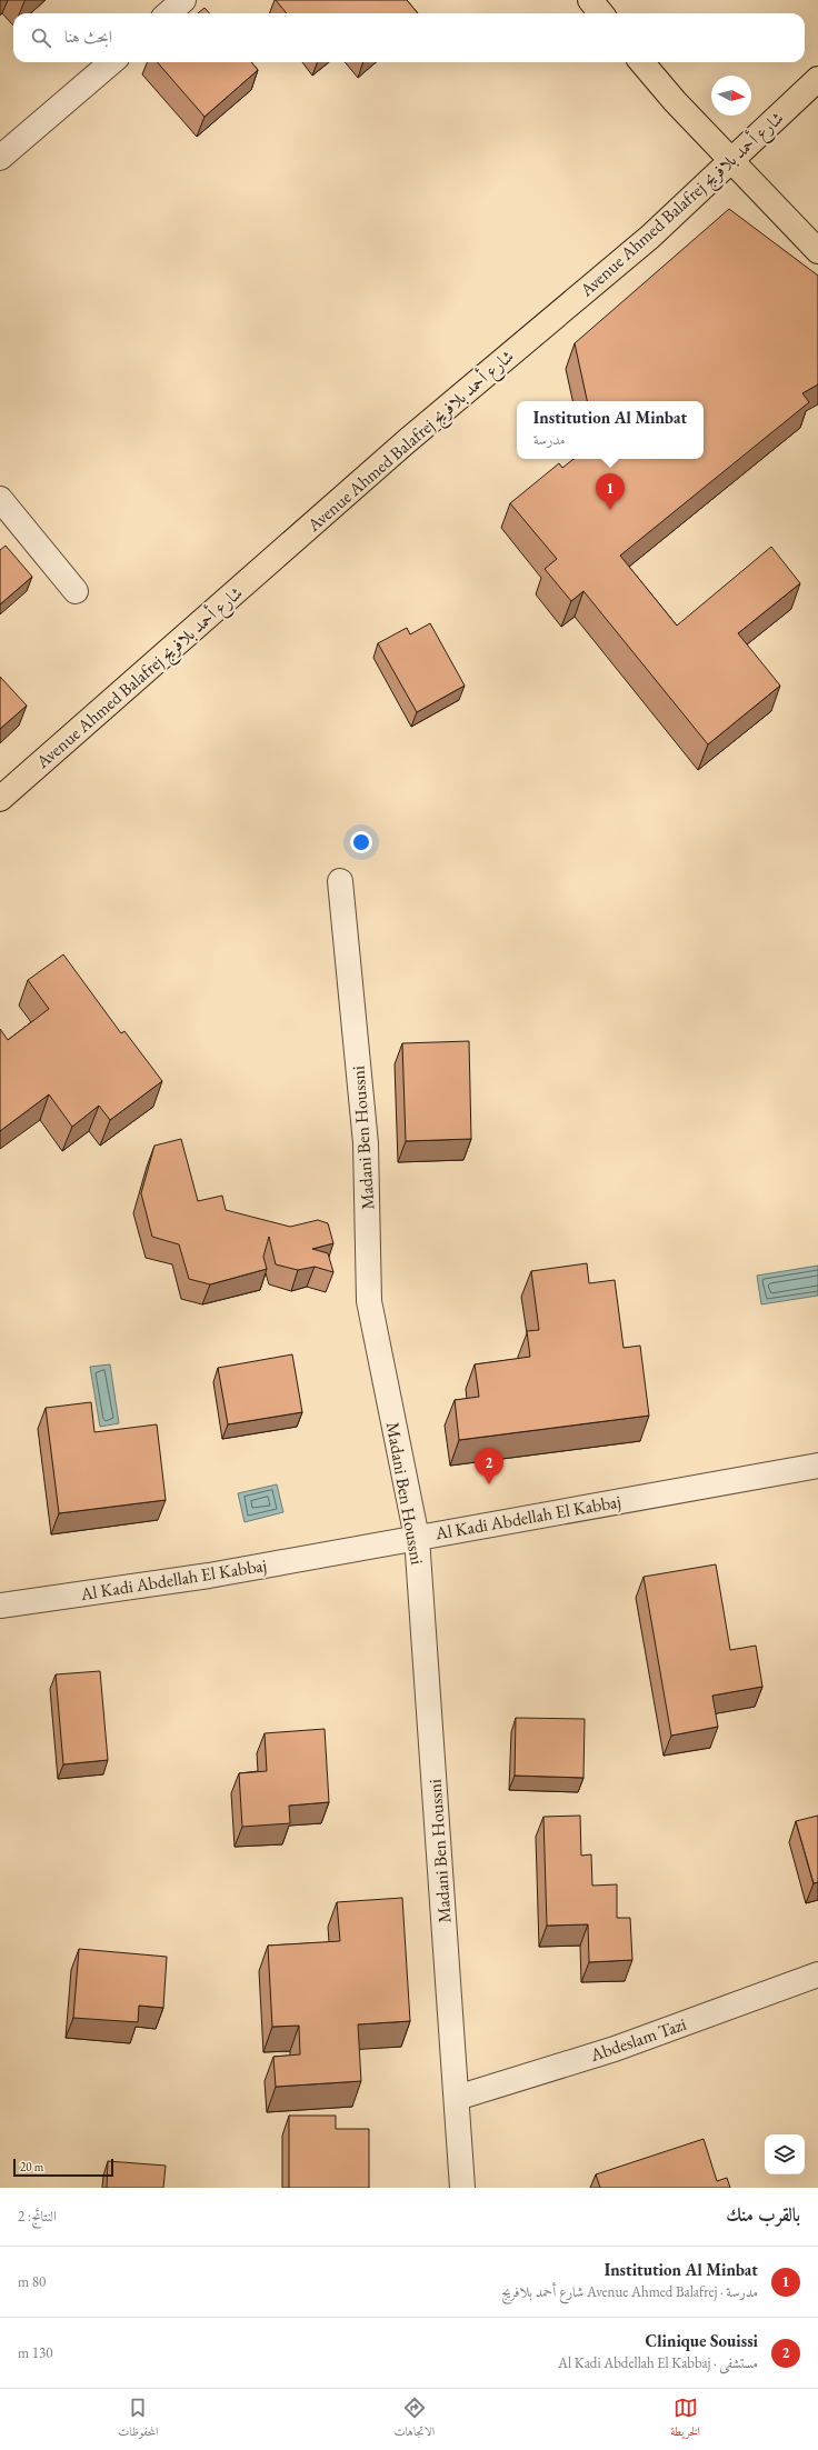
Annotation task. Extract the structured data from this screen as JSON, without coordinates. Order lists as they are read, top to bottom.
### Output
{
  "streets": {
    "main road": ["Avenue Ahmed Balafrej شارع أحمد بلافريج"],
    "street": ["Madani Ben Houssni", "Al Kadi Abdellah El Kabbaj", "Abdeslam Tazi"]
  },
  "crossings": [
    ["Madani Ben Houssni", "Al Kadi Abdellah El Kabbaj"],
    ["Madani Ben Houssni", "Abdeslam Tazi"]
  ],
  "scale_bar": "20 m",
  "north": "right",
  "page": {
    "search": "ابحث هنا",
    "popup": ["Institution Al Minbat", "مدرسة"],
    "pins": ["1", "2"],
    "scale": "20 m",
    "heading": ["بالقرب منك", "النتائج: 2"],
    "list": [
      {
        "mark": "1",
        "name": "Institution Al Minbat",
        "note": "مدرسة · Avenue Ahmed Balafrej شارع أحمد بلافريج",
        "value": "80 m"
      },
      {
        "mark": "2",
        "name": "Clinique Souissi",
        "note": "مستشفى · Al Kadi Abdellah El Kabbaj",
        "value": "130 m"
      }
    ],
    "nav": ["الخريطة", "الاتجاهات", "المحفوظات"]
  }
}
